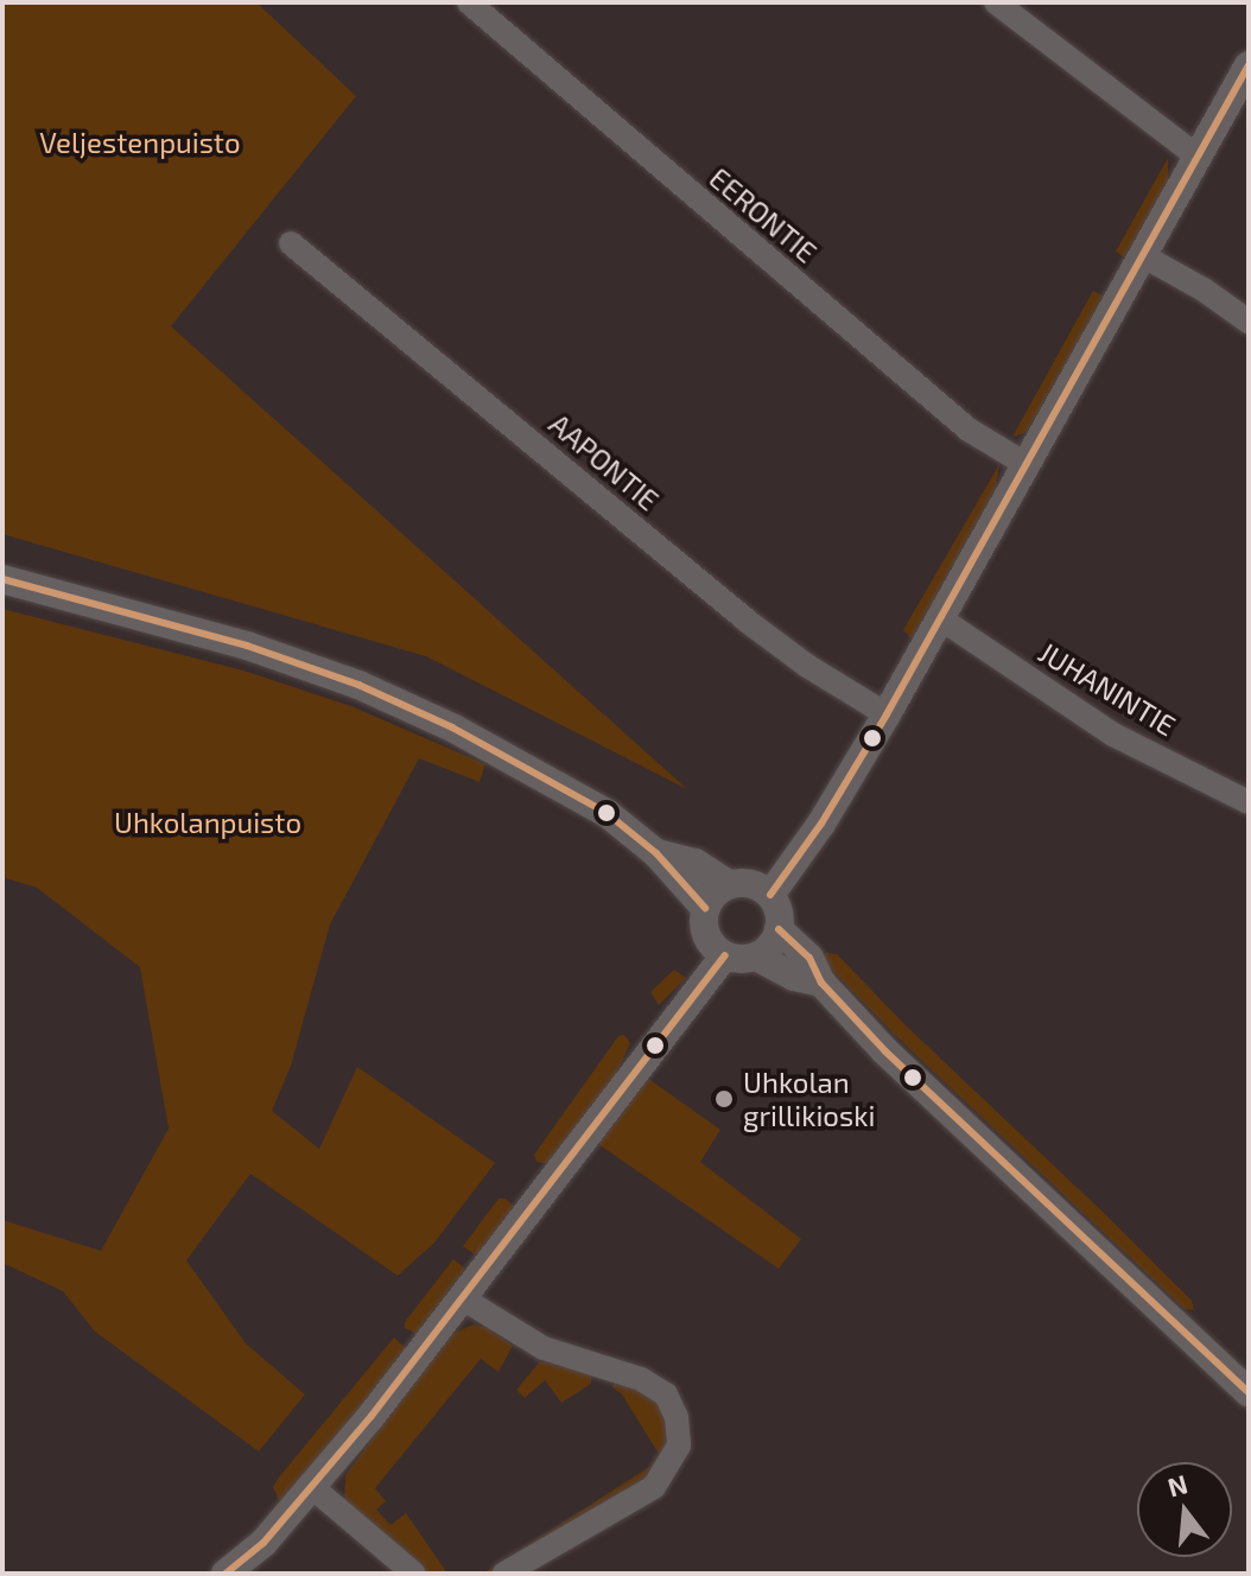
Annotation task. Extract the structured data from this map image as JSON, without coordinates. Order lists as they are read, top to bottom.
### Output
{
  "streets": {
    "street": ["EERONTIE", "AAPONTIE", "JUHANINTIE"]
  },
  "parks": ["Veljestenpuisto", "Uhkolanpuisto"],
  "places": ["Uhkolan grillikioski"],
  "north": "top"
}
